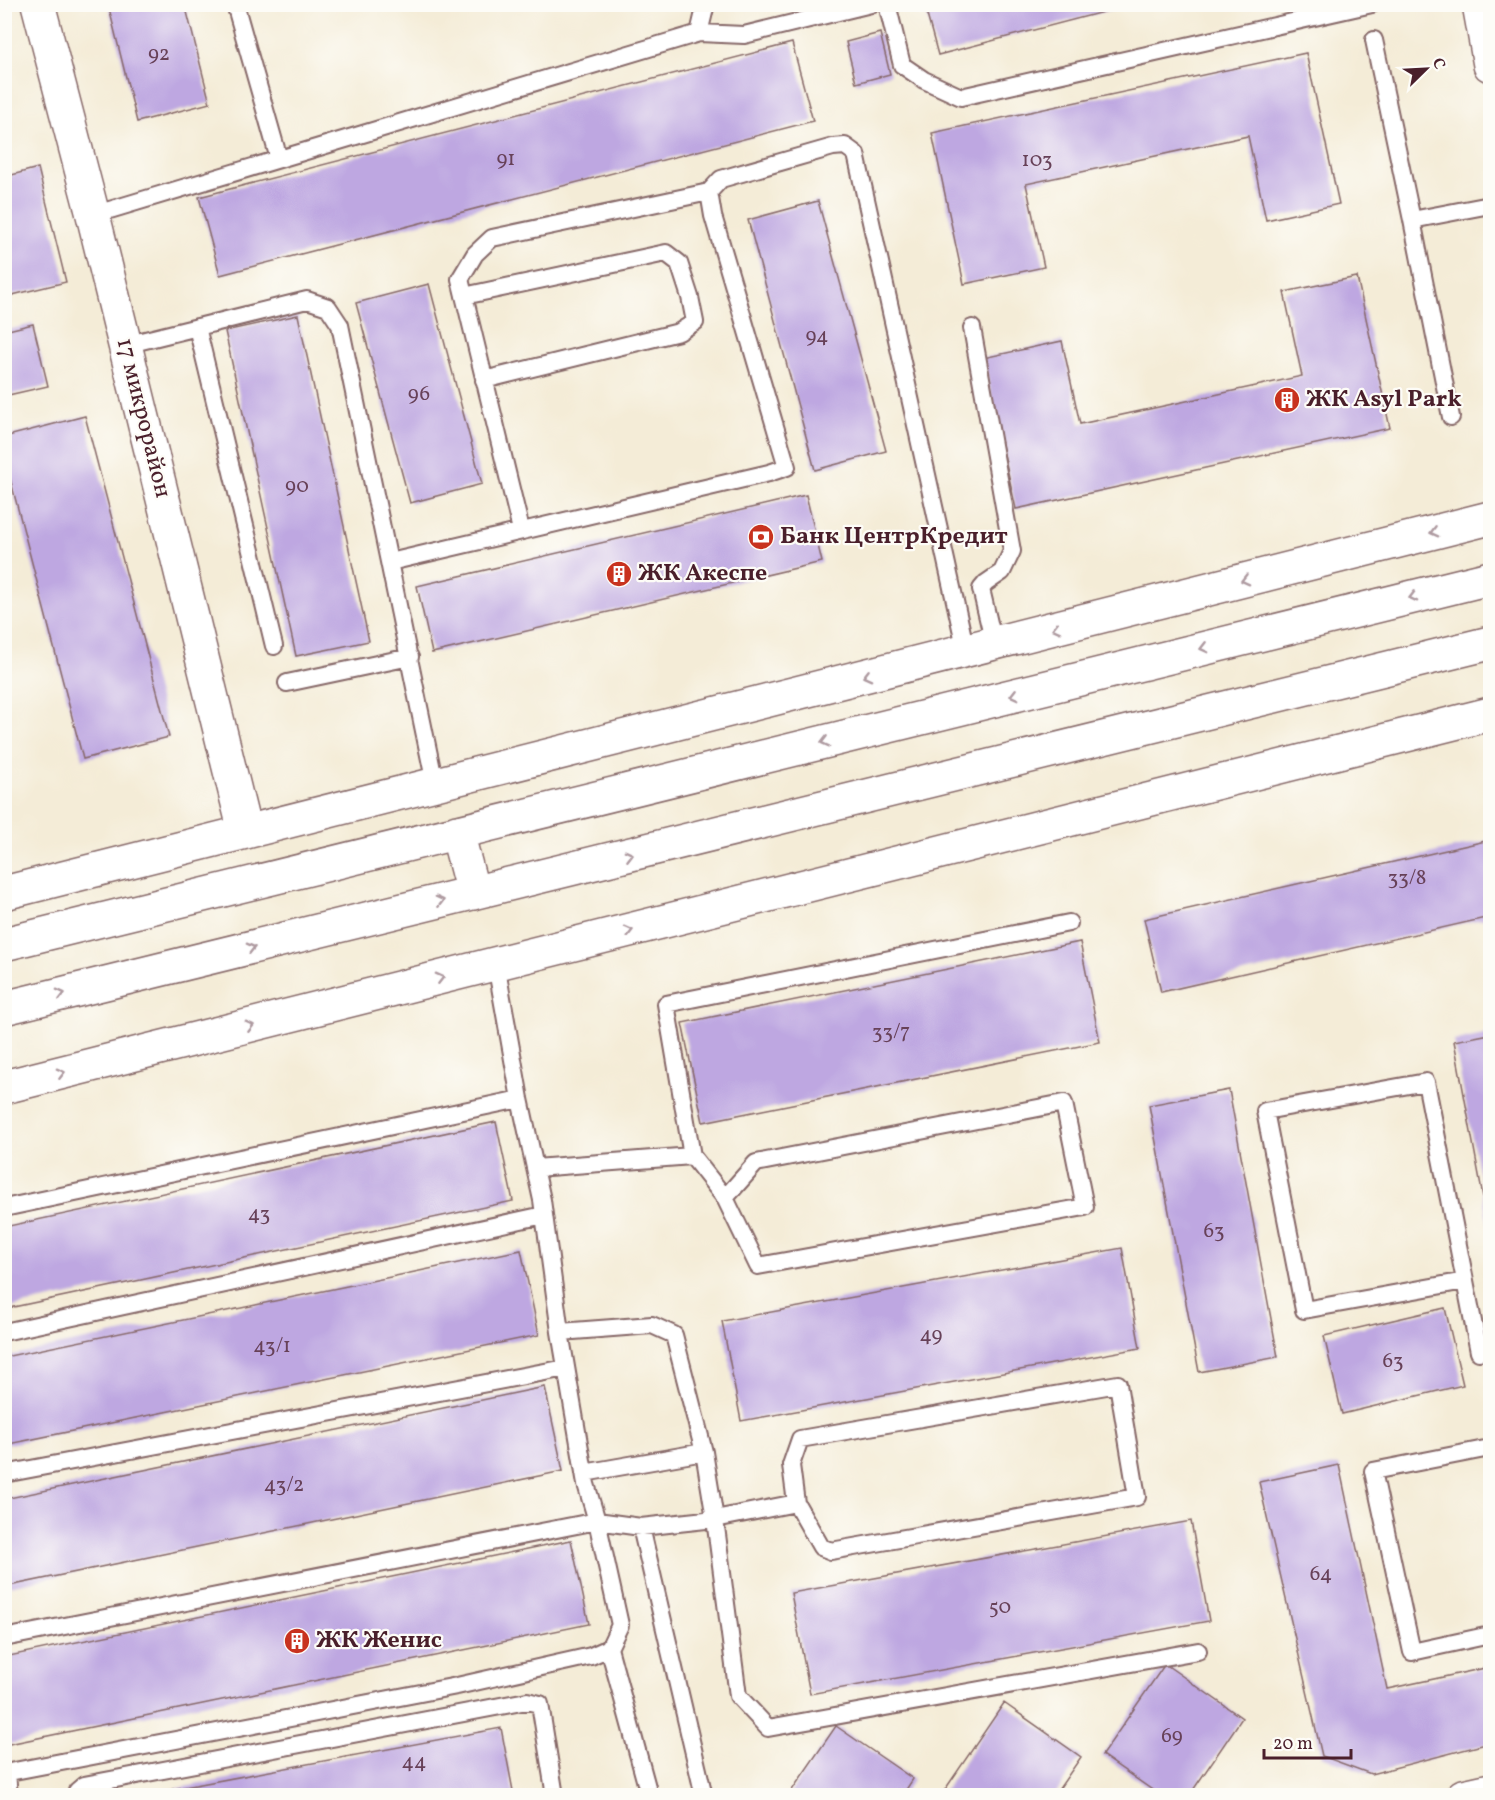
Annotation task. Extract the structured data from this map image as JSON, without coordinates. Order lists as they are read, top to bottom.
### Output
{
  "streets": {
    "street": ["17 микрорайон"]
  },
  "places": {
    "building": ["ЖК Asyl Park", "ЖК Акеспе", "ЖК Женис"],
    "bank": ["Банк ЦентрКредит"]
  },
  "house_numbers": [
    "92",
    "91",
    "103",
    "94",
    "96",
    "90",
    "33/8",
    "33/7",
    "43",
    "63",
    "49",
    "43/1",
    "63",
    "43/2",
    "64",
    "50",
    "69",
    "44"
  ],
  "scale_bar": "20 m",
  "north": "top right"
}
